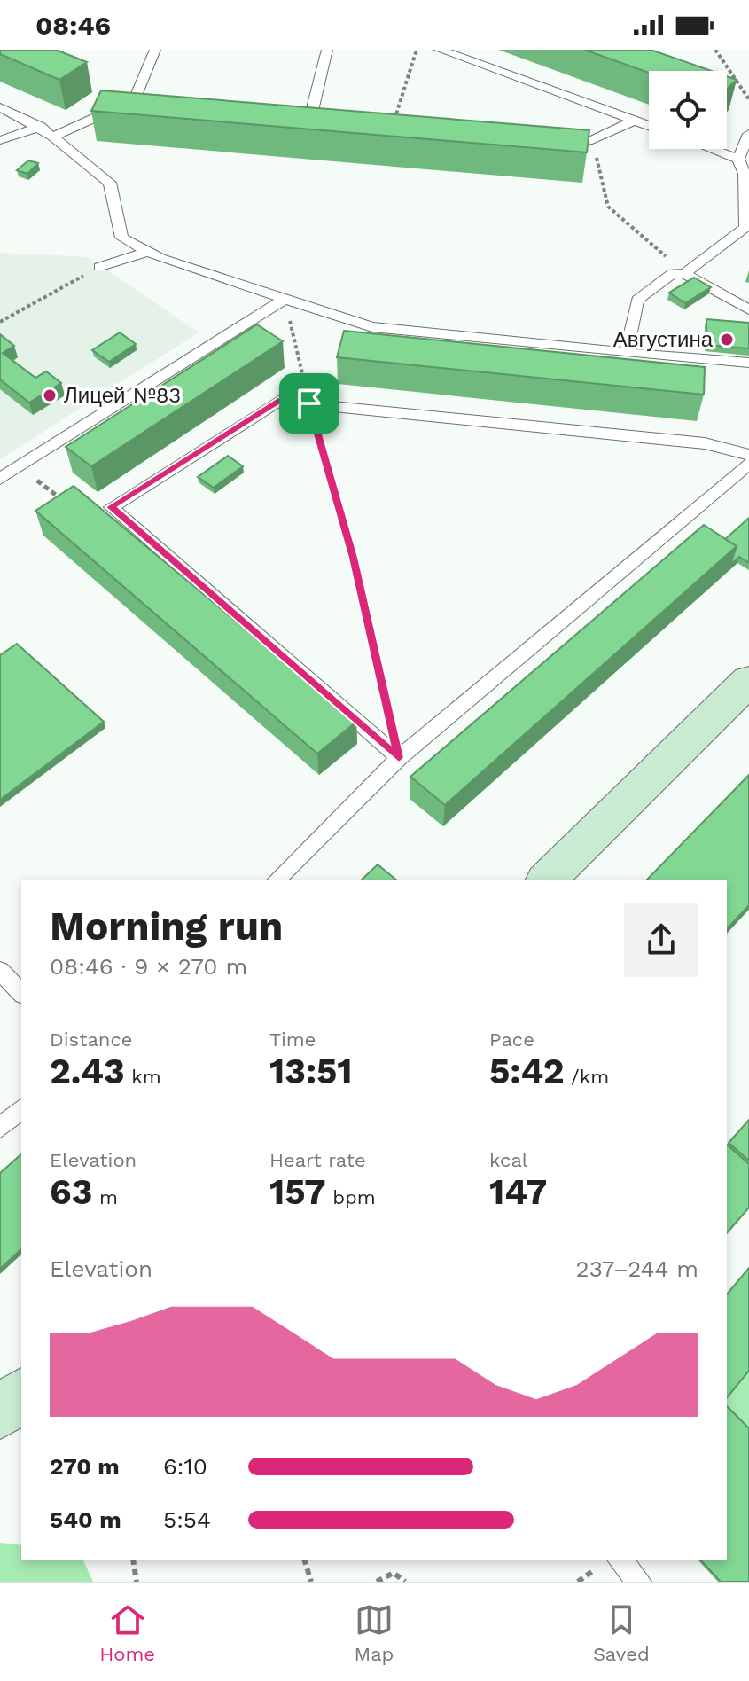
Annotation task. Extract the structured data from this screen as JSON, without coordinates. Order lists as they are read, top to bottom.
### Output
{
  "places": ["Августина", "Лицей №83"],
  "page": {
    "status": "08:46",
    "heading": ["Morning run", "08:46 · 9 × 270 m"],
    "stats": [
      ["Distance", "2.43 km"],
      ["Time", "13:51"],
      ["Pace", "5:42 /km"],
      ["Elevation", "63 m"],
      ["Heart rate", "157 bpm"],
      ["kcal", "147"]
    ],
    "chart": ["Elevation", "237–244 m"],
    "list": [
      {
        "name": "270 m",
        "note": "6:10"
      },
      {
        "name": "540 m",
        "note": "5:54"
      }
    ],
    "tabs": ["Home", "Map", "Saved"]
  }
}
